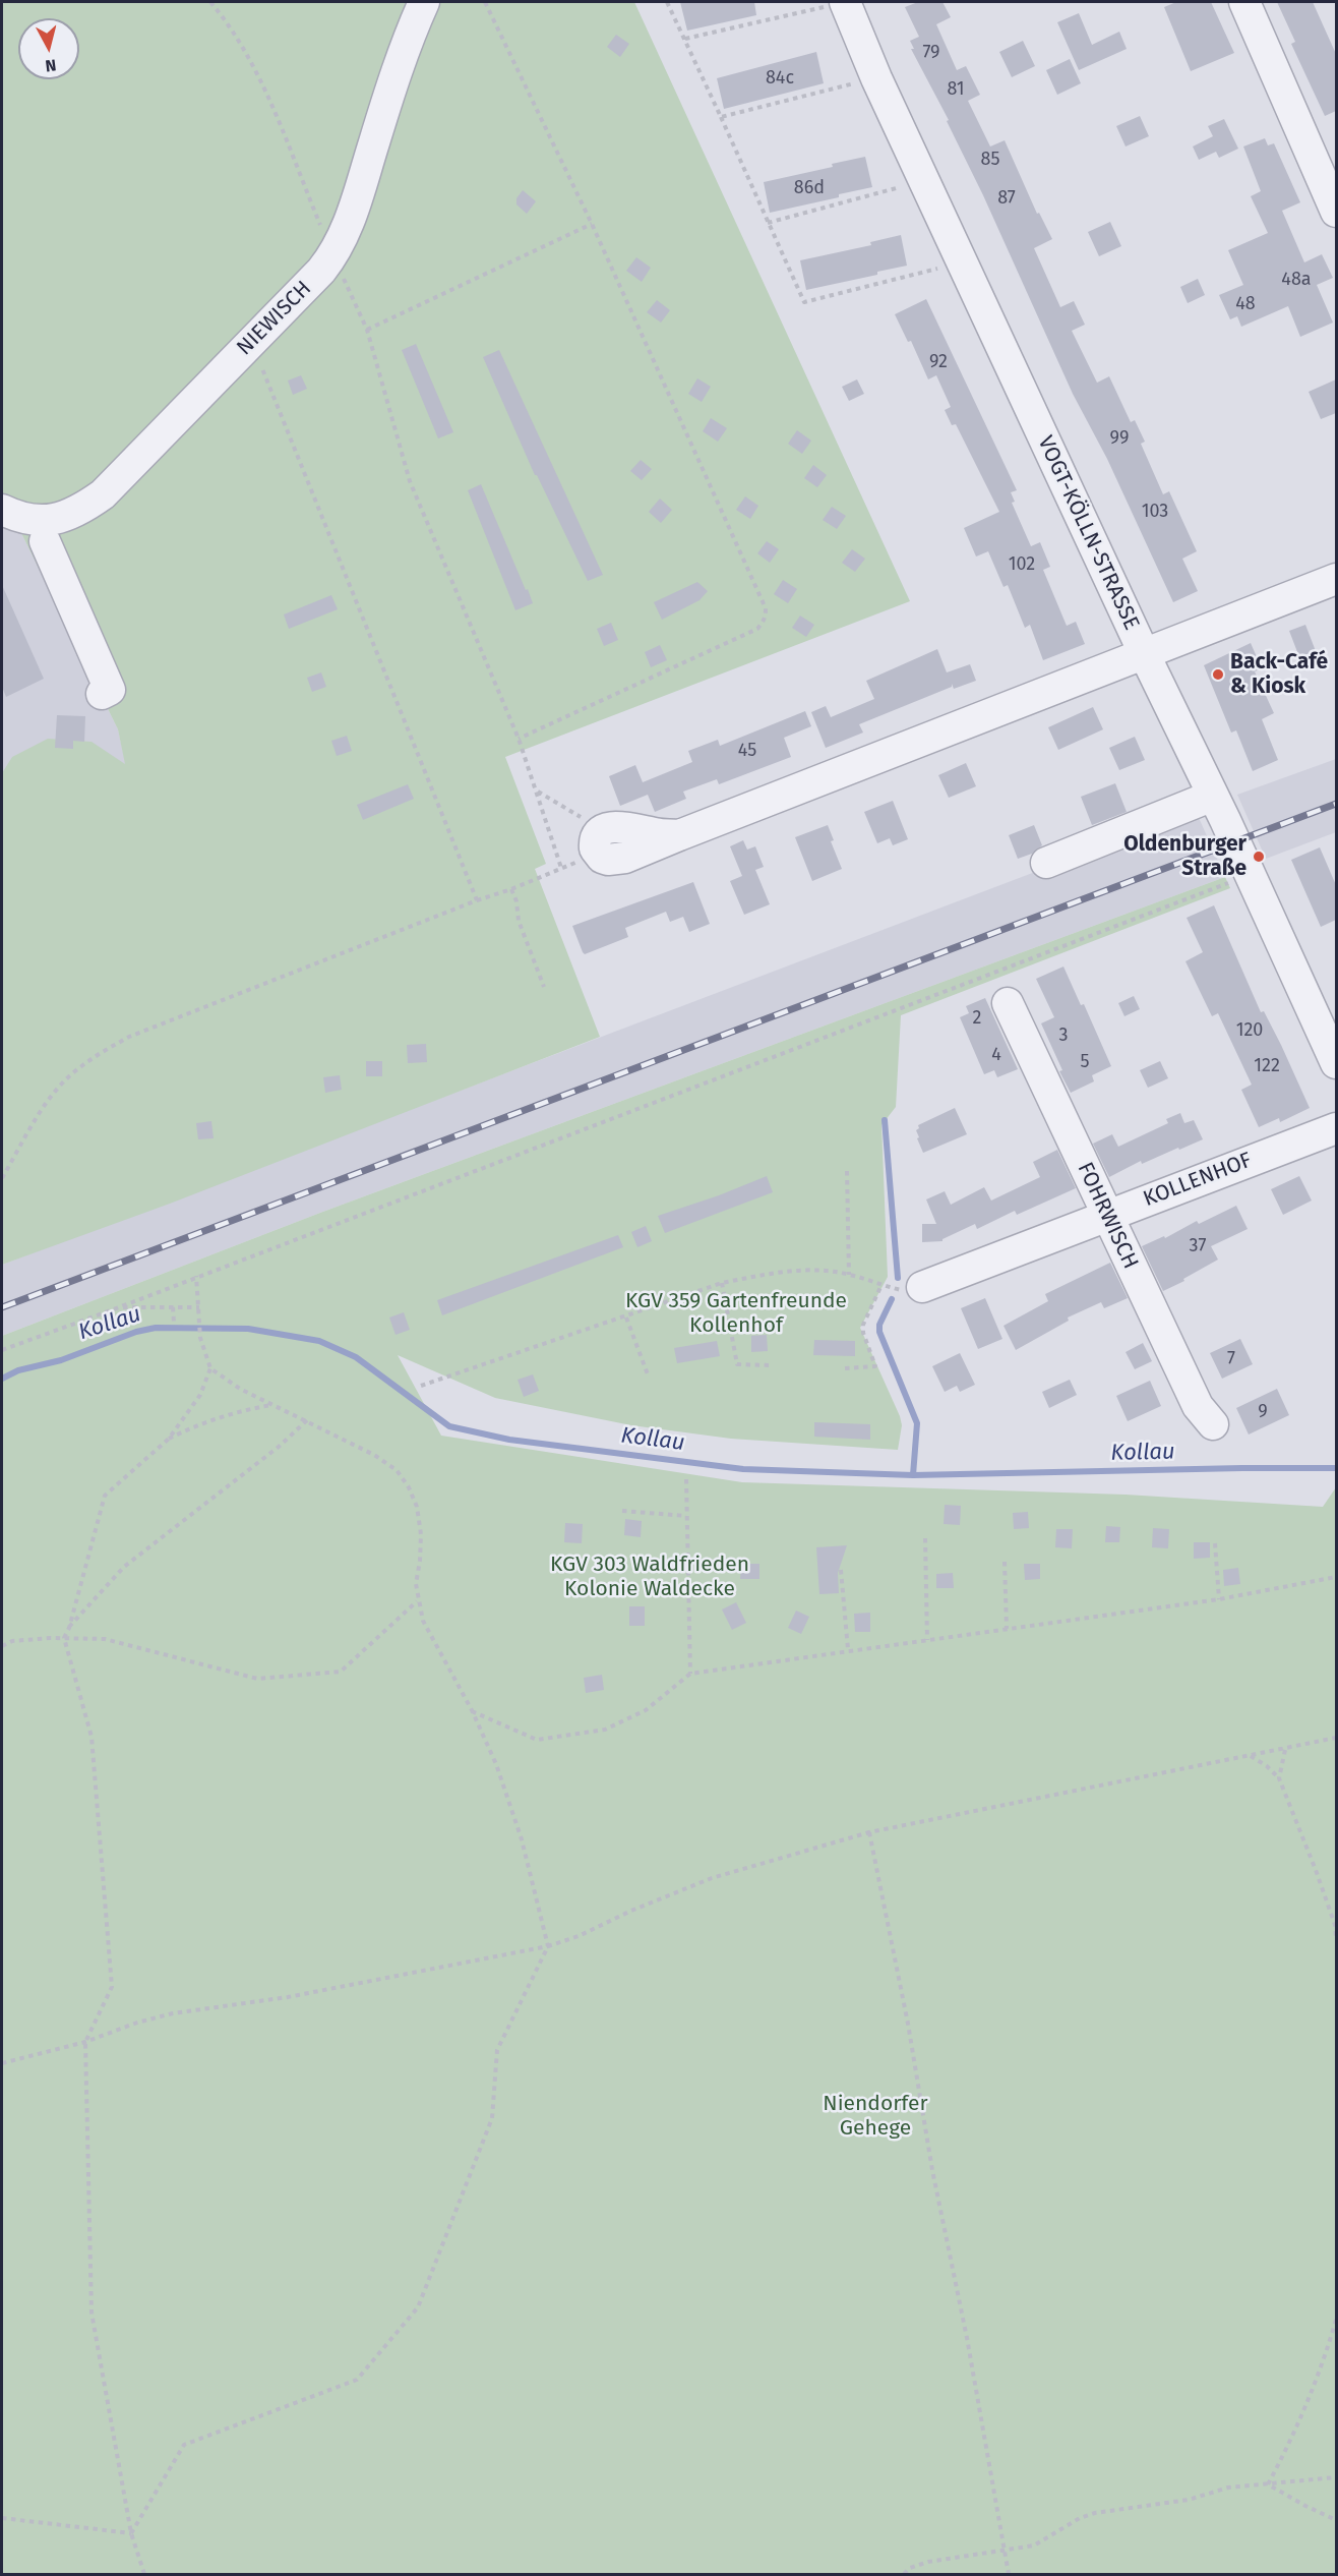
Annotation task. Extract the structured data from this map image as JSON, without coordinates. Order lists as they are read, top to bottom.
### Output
{
  "streets": {
    "street": [
      "NIEWISCH",
      "VOGT-KÖLLN-STRASSE",
      "KOLLENHOF",
      "FOHRWISCH"
    ]
  },
  "crossings": [
    ["KOLLENHOF", "FOHRWISCH"]
  ],
  "water": ["Kollau"],
  "parks": ["KGV 359 Gartenfreunde Kollenhof", "KGV 303 Waldfrieden Kolonie Waldecke", "Niendorfer Gehege"],
  "places": ["Back-Café & Kiosk", "Oldenburger Straße"],
  "house_numbers": [
    "79",
    "84c",
    "81",
    "85",
    "86d",
    "87",
    "48a",
    "48",
    "92",
    "99",
    "103",
    "102",
    "45",
    "2",
    "120",
    "3",
    "4",
    "5",
    "122",
    "37",
    "7",
    "9"
  ],
  "north": "bottom"
}
